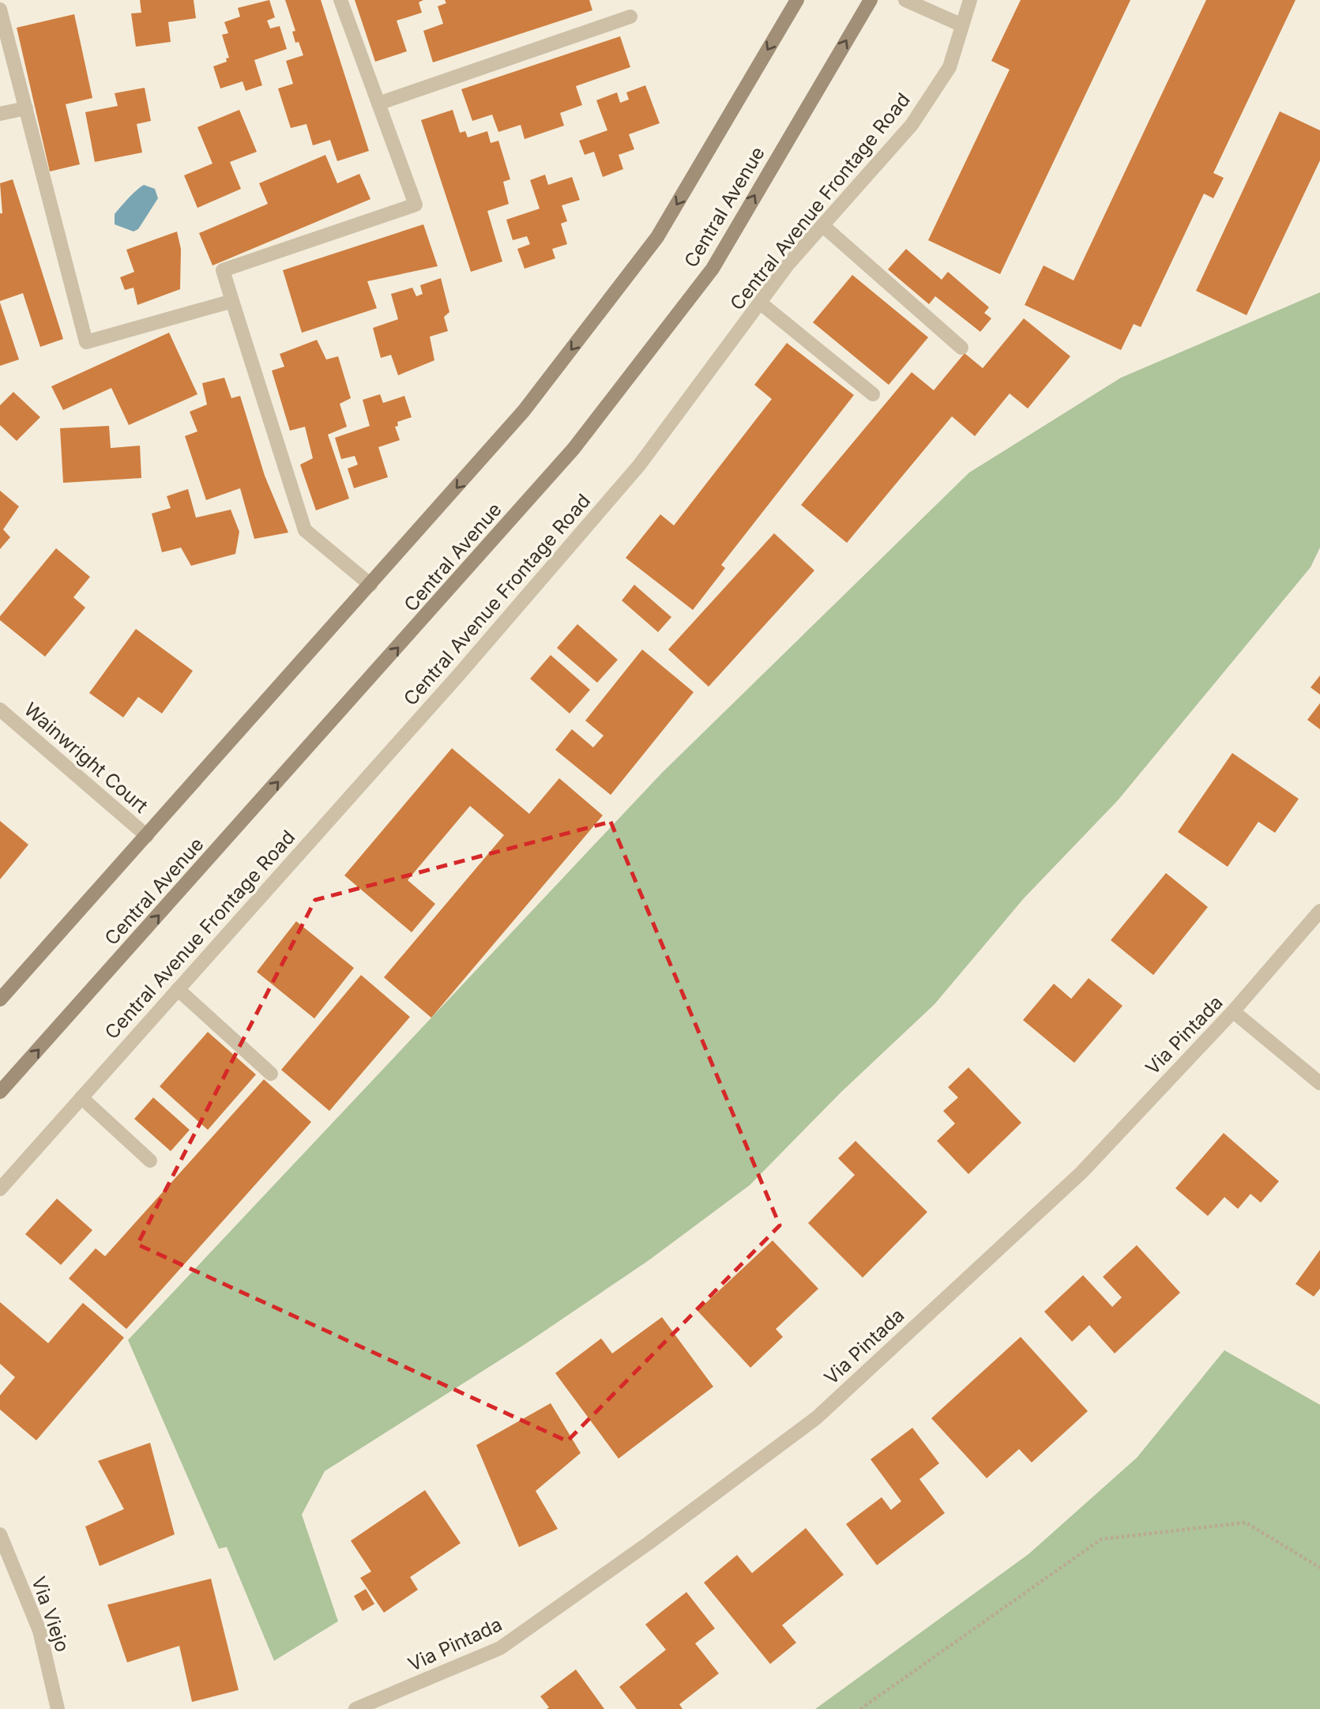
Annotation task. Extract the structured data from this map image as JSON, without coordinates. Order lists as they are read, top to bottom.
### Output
{
  "streets": {
    "main road": ["Central Avenue"],
    "street": [
      "Central Avenue Frontage Road",
      "Wainwright Court",
      "Via Pintada",
      "Via Viejo"
    ]
  }
}
